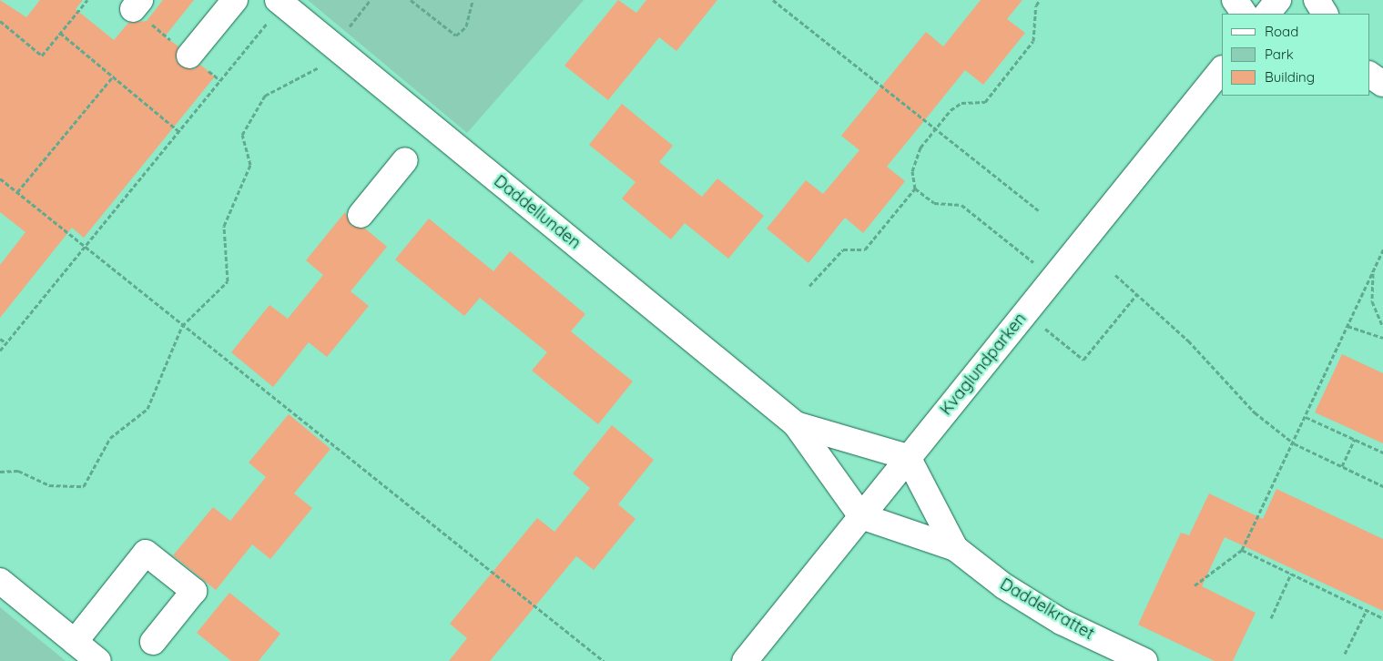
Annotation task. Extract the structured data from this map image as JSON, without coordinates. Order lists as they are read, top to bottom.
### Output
{
  "streets": {
    "street": ["Daddellunden", "Kvaglundparken", "Daddelkrattet"]
  },
  "crossings": [
    ["Daddellunden", "Kvaglundparken"],
    ["Daddellunden", "Daddelkrattet"],
    ["Kvaglundparken", "Daddelkrattet"]
  ],
  "legend": ["Road", "Park", "Building"]
}
